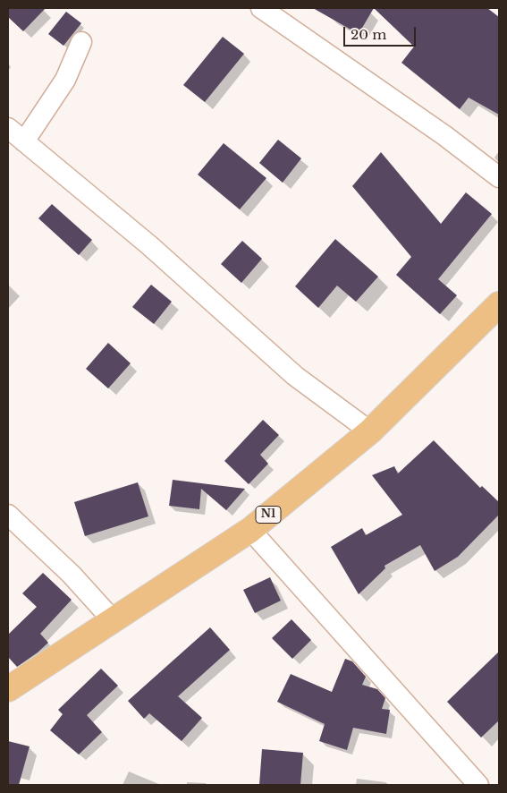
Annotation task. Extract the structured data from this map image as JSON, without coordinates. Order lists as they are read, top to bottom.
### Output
{
  "streets": {
    "main road": ["N1"]
  },
  "scale_bar": "20 m"
}
